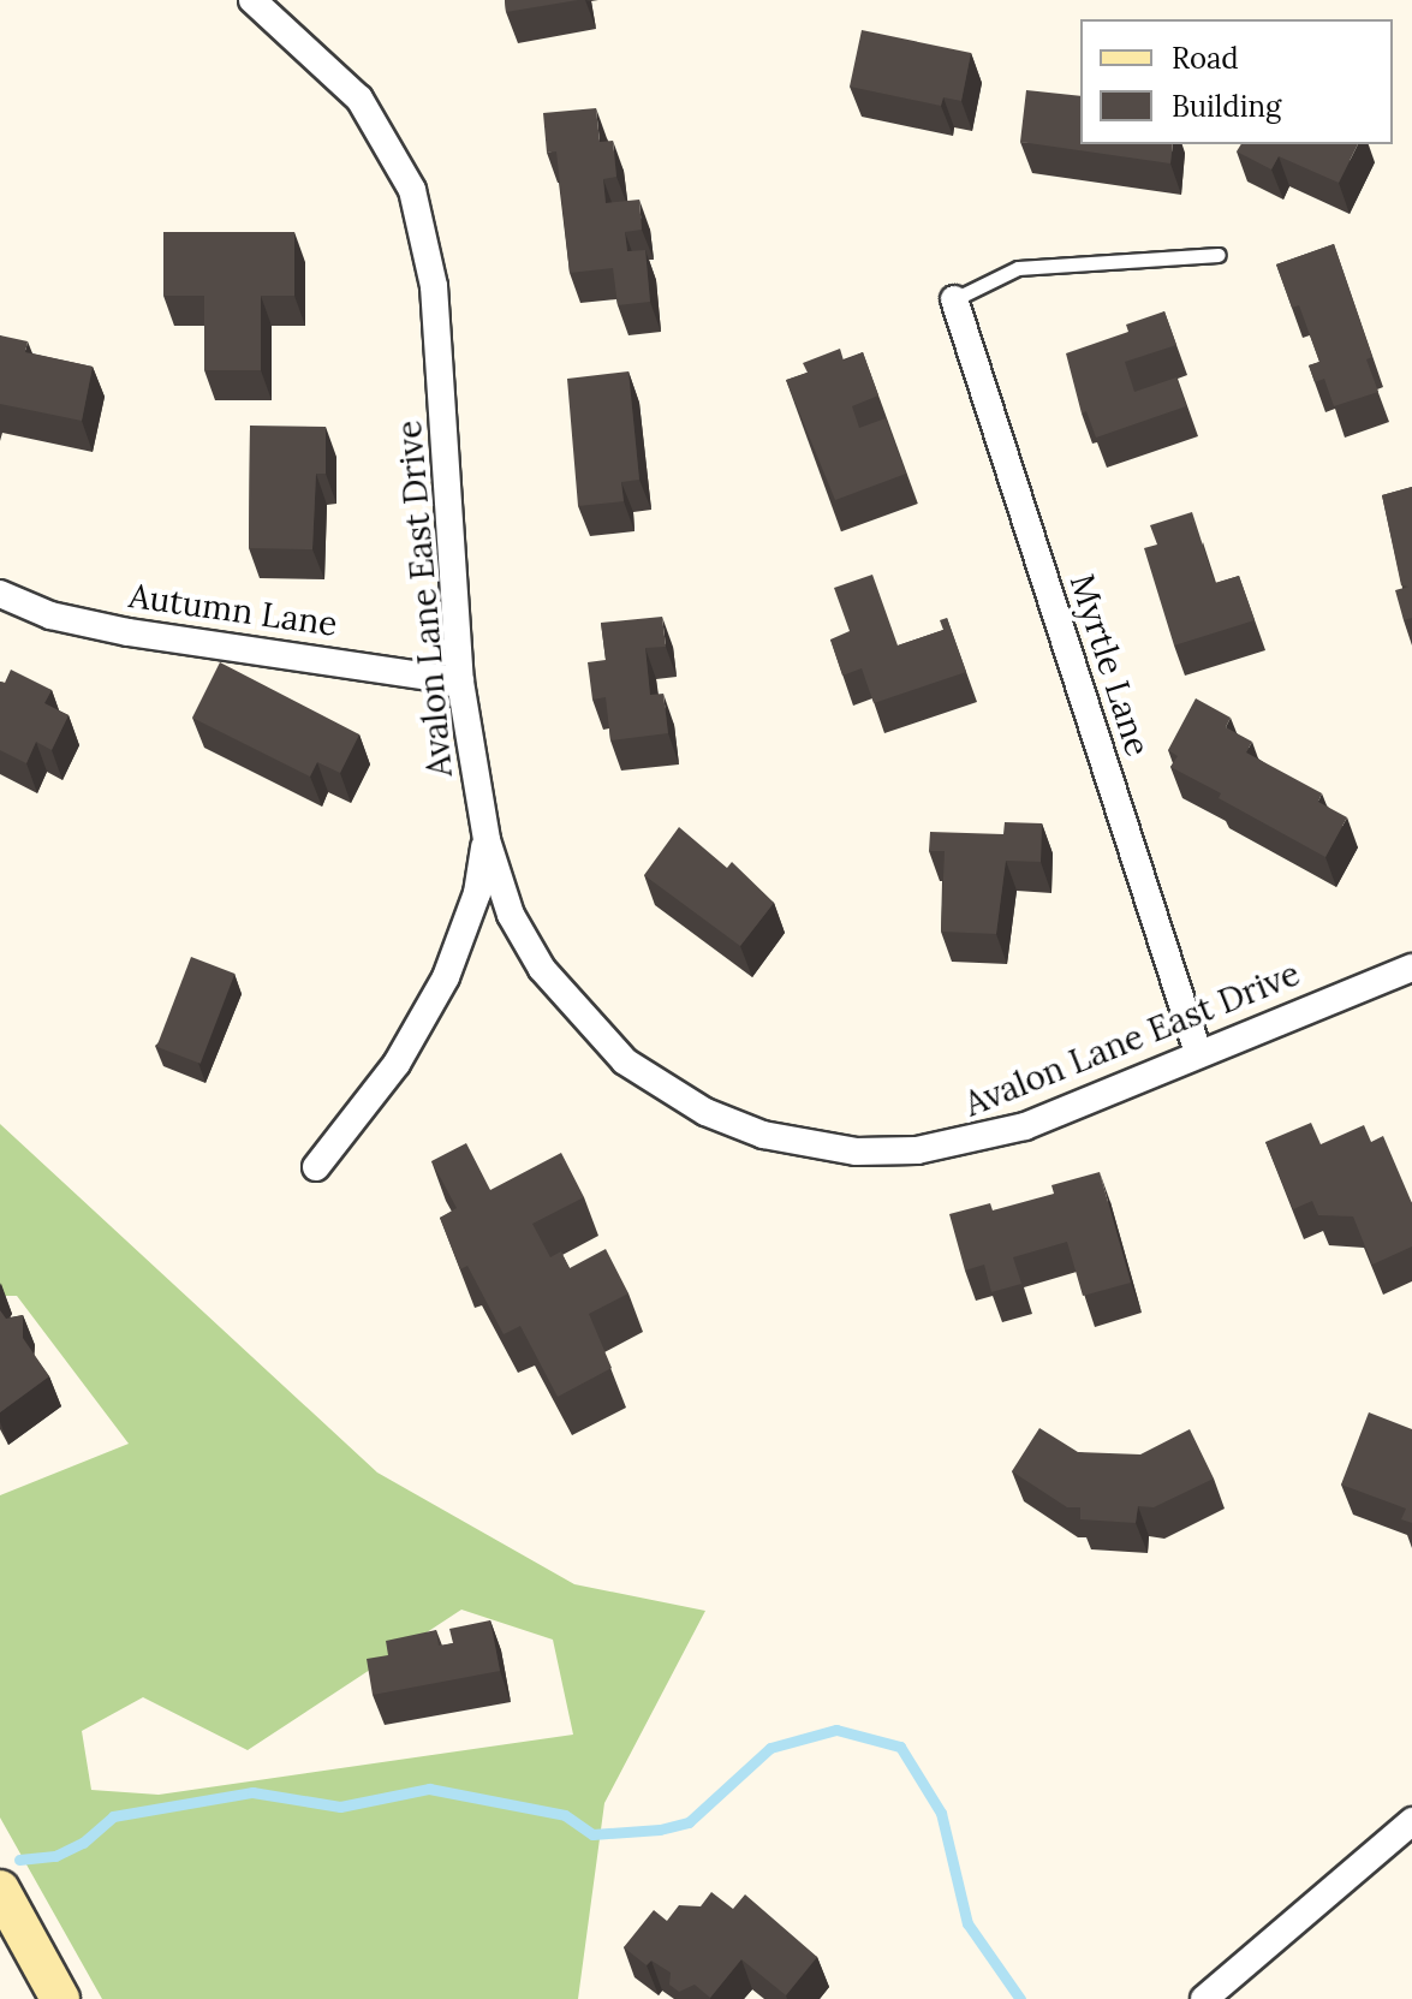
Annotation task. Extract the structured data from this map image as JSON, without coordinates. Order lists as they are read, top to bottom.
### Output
{
  "streets": {
    "street": ["Avalon Lane East Drive", "Autumn Lane", "Myrtle Lane"]
  },
  "crossings": [
    ["Avalon Lane East Drive", "Autumn Lane"],
    ["Avalon Lane East Drive", "Myrtle Lane"]
  ],
  "legend": ["Road", "Building"]
}
